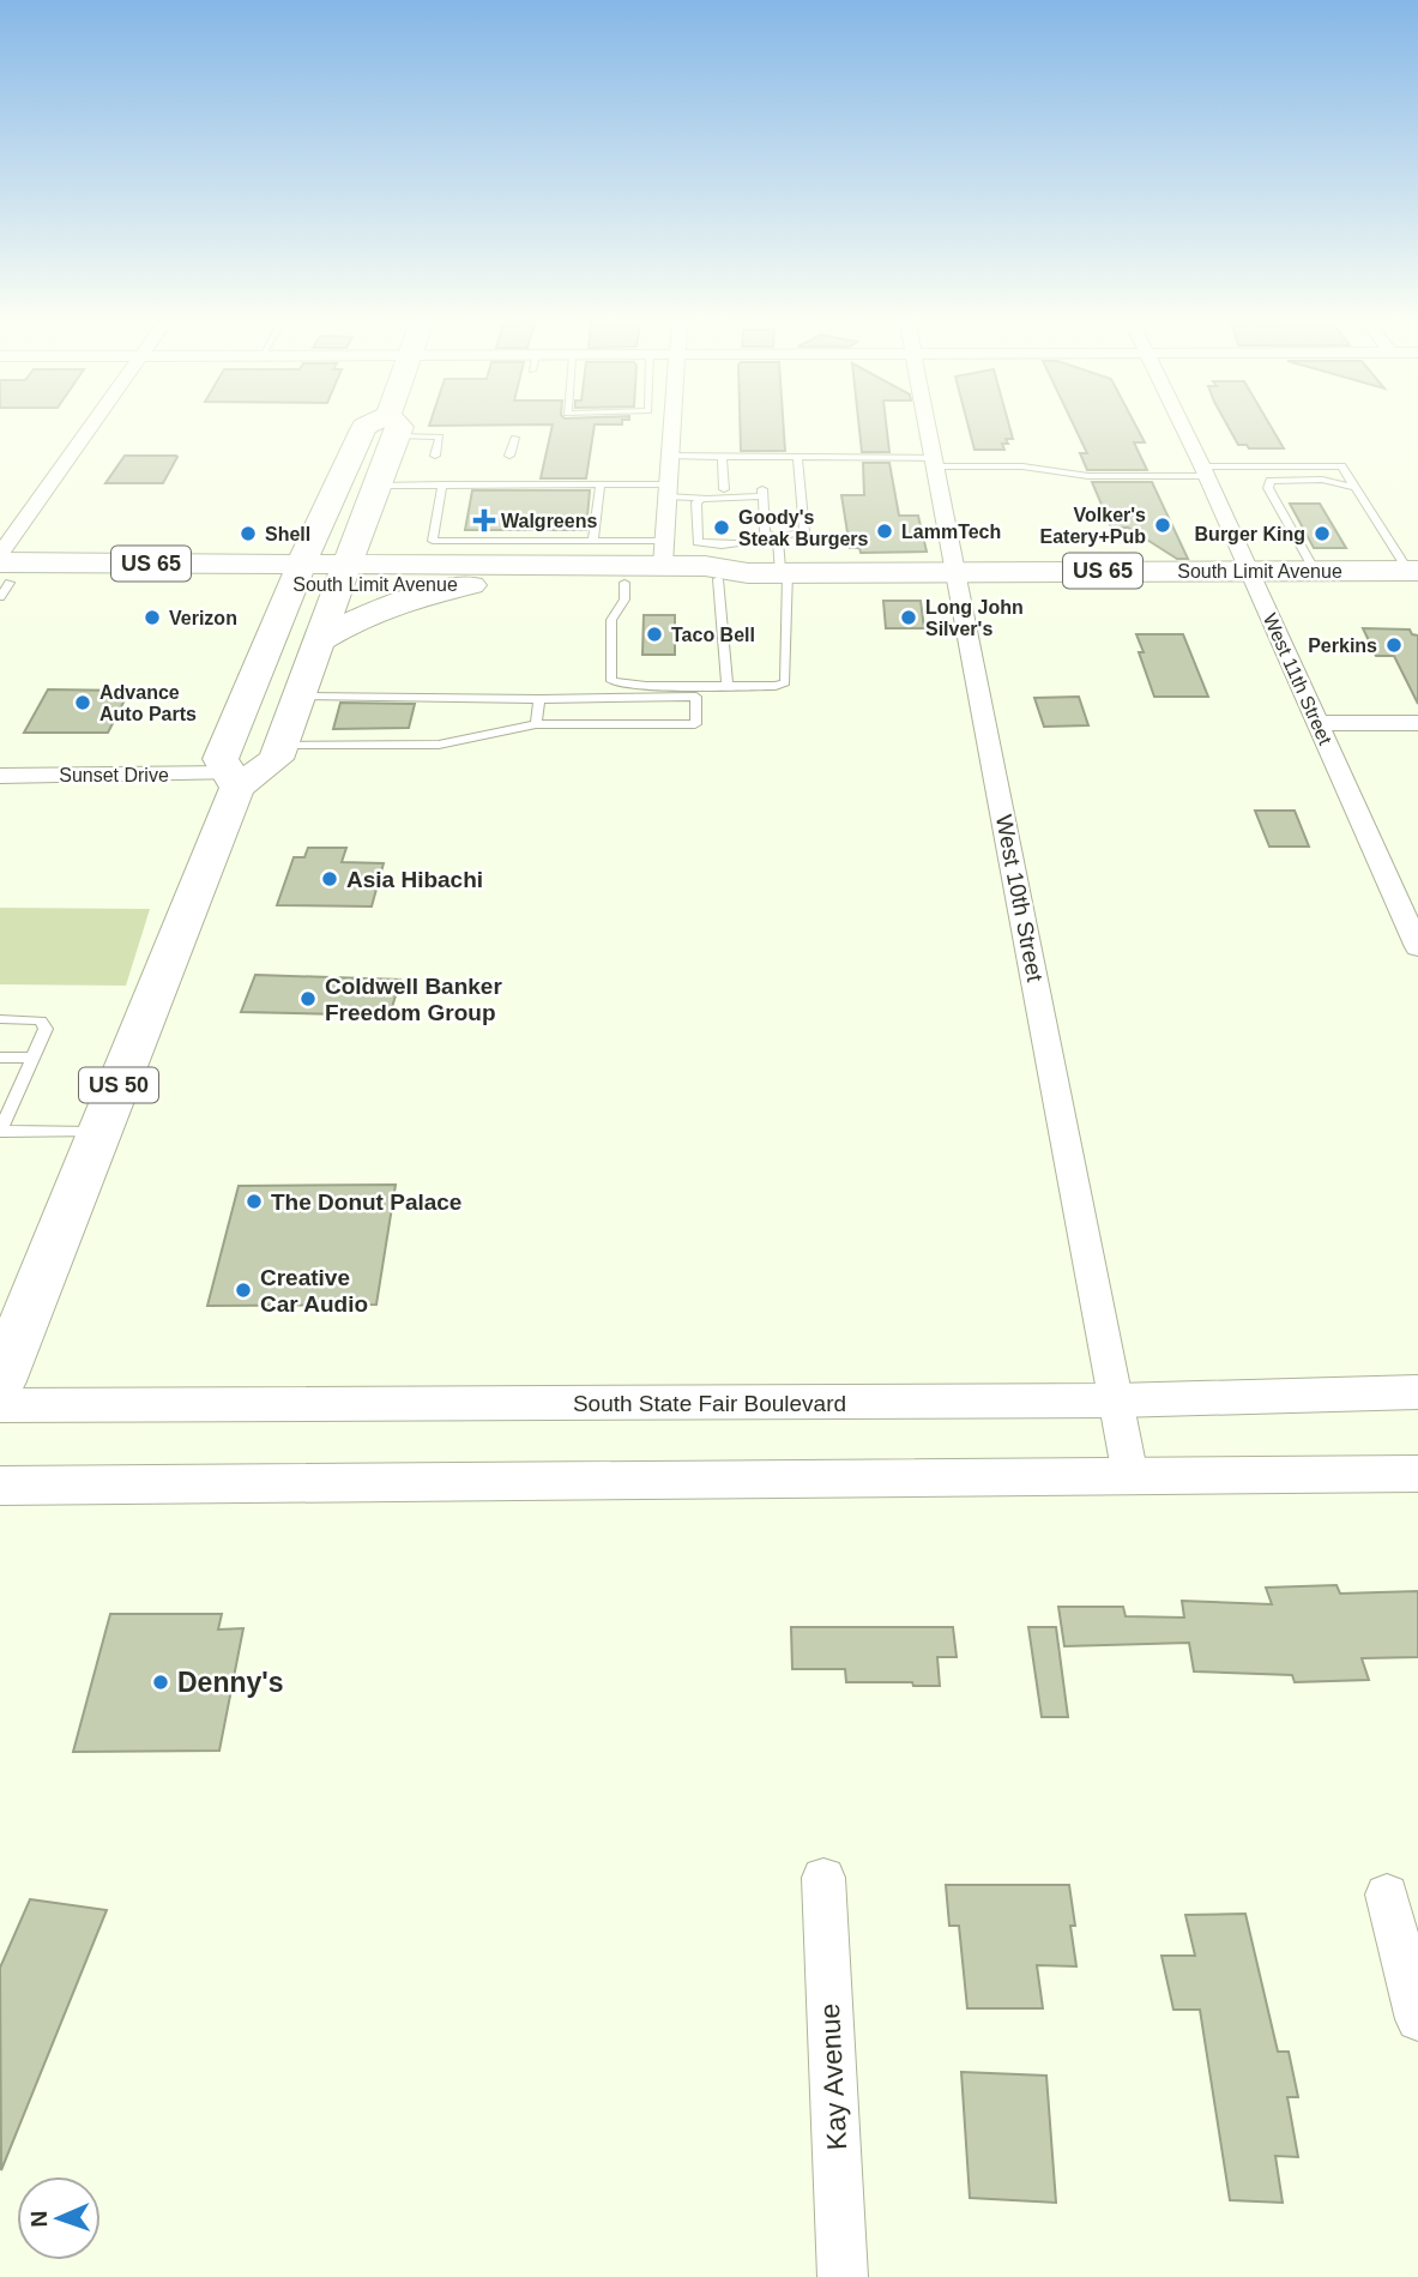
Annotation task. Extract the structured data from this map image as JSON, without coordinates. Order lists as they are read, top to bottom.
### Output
{
  "streets": {
    "highway": ["US 65", "South Limit Avenue", "US 50"],
    "street": [
      "West 11th Street",
      "Sunset Drive",
      "West 10th Street",
      "South State Fair Boulevard",
      "Kay Avenue"
    ]
  },
  "crossings": [
    ["South Limit Avenue", "West 11th Street"],
    ["South Limit Avenue", "West 10th Street"],
    ["South Limit Avenue", "US 50"],
    ["Sunset Drive", "US 50"],
    ["West 10th Street", "South State Fair Boulevard"]
  ],
  "places": {
    "health": ["Walgreens"],
    "other": [
      "Volker's Eatery+Pub",
      "Goody's Steak Burgers",
      "LammTech",
      "Shell",
      "Burger King",
      "Verizon",
      "Long John Silver's",
      "Taco Bell",
      "Perkins",
      "Advance Auto Parts",
      "Asia Hibachi",
      "Coldwell Banker Freedom Group",
      "The Donut Palace",
      "Creative Car Audio",
      "Denny's"
    ]
  },
  "north": "left"
}
